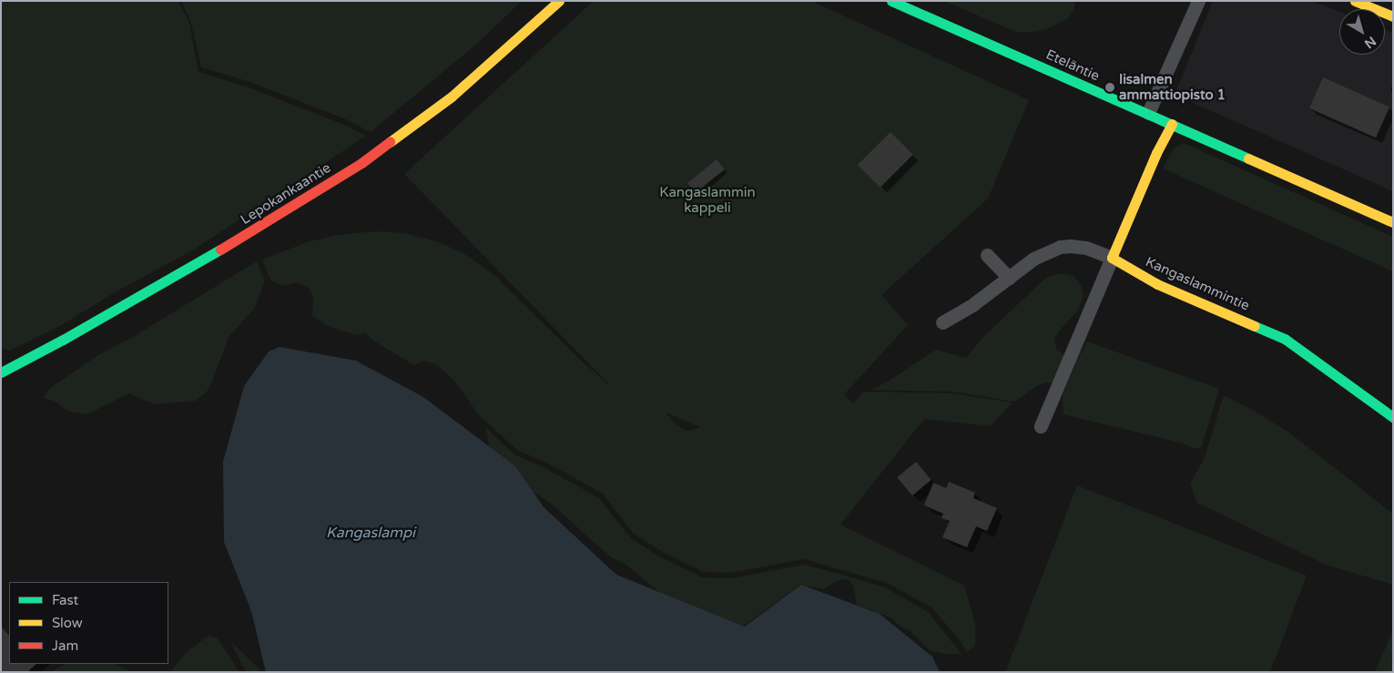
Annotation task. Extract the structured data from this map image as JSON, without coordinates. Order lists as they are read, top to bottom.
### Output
{
  "streets": {
    "street": ["Eteläntie", "Lepokankaantie", "Kangaslammintie"]
  },
  "water": ["Kangaslampi"],
  "parks": ["Kangaslammin kappeli"],
  "places": ["Iisalmen ammattiopisto 1"],
  "legend": ["Fast", "Slow", "Jam"],
  "north": "bottom right"
}
